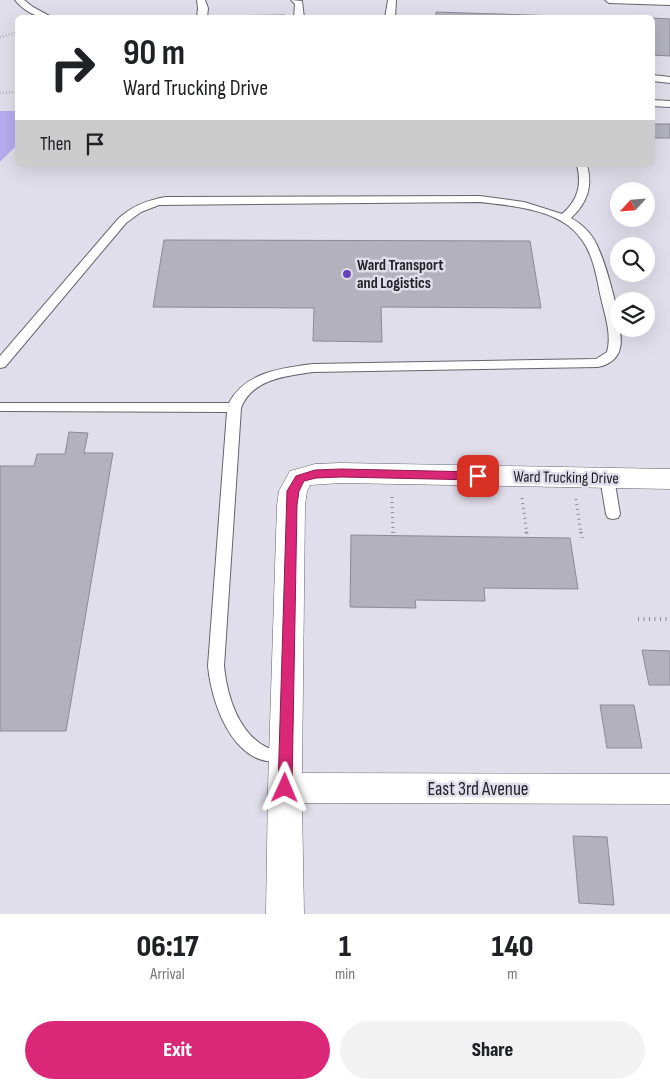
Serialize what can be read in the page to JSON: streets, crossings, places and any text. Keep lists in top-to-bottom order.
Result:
{
  "streets": {
    "street": ["Ward Trucking Drive", "East 3rd Avenue"]
  },
  "crossings": [
    ["Ward Trucking Drive", "East 3rd Avenue"]
  ],
  "places": ["Ward Transport and Logistics"],
  "north": "bottom left",
  "page": {
    "turn": ["90 m", "Ward Trucking Drive"],
    "then": "Then",
    "eta": [
      "06:17",
      "Arrival",
      "1",
      "min",
      "140",
      "m"
    ],
    "buttons": ["Exit", "Share"]
  }
}
